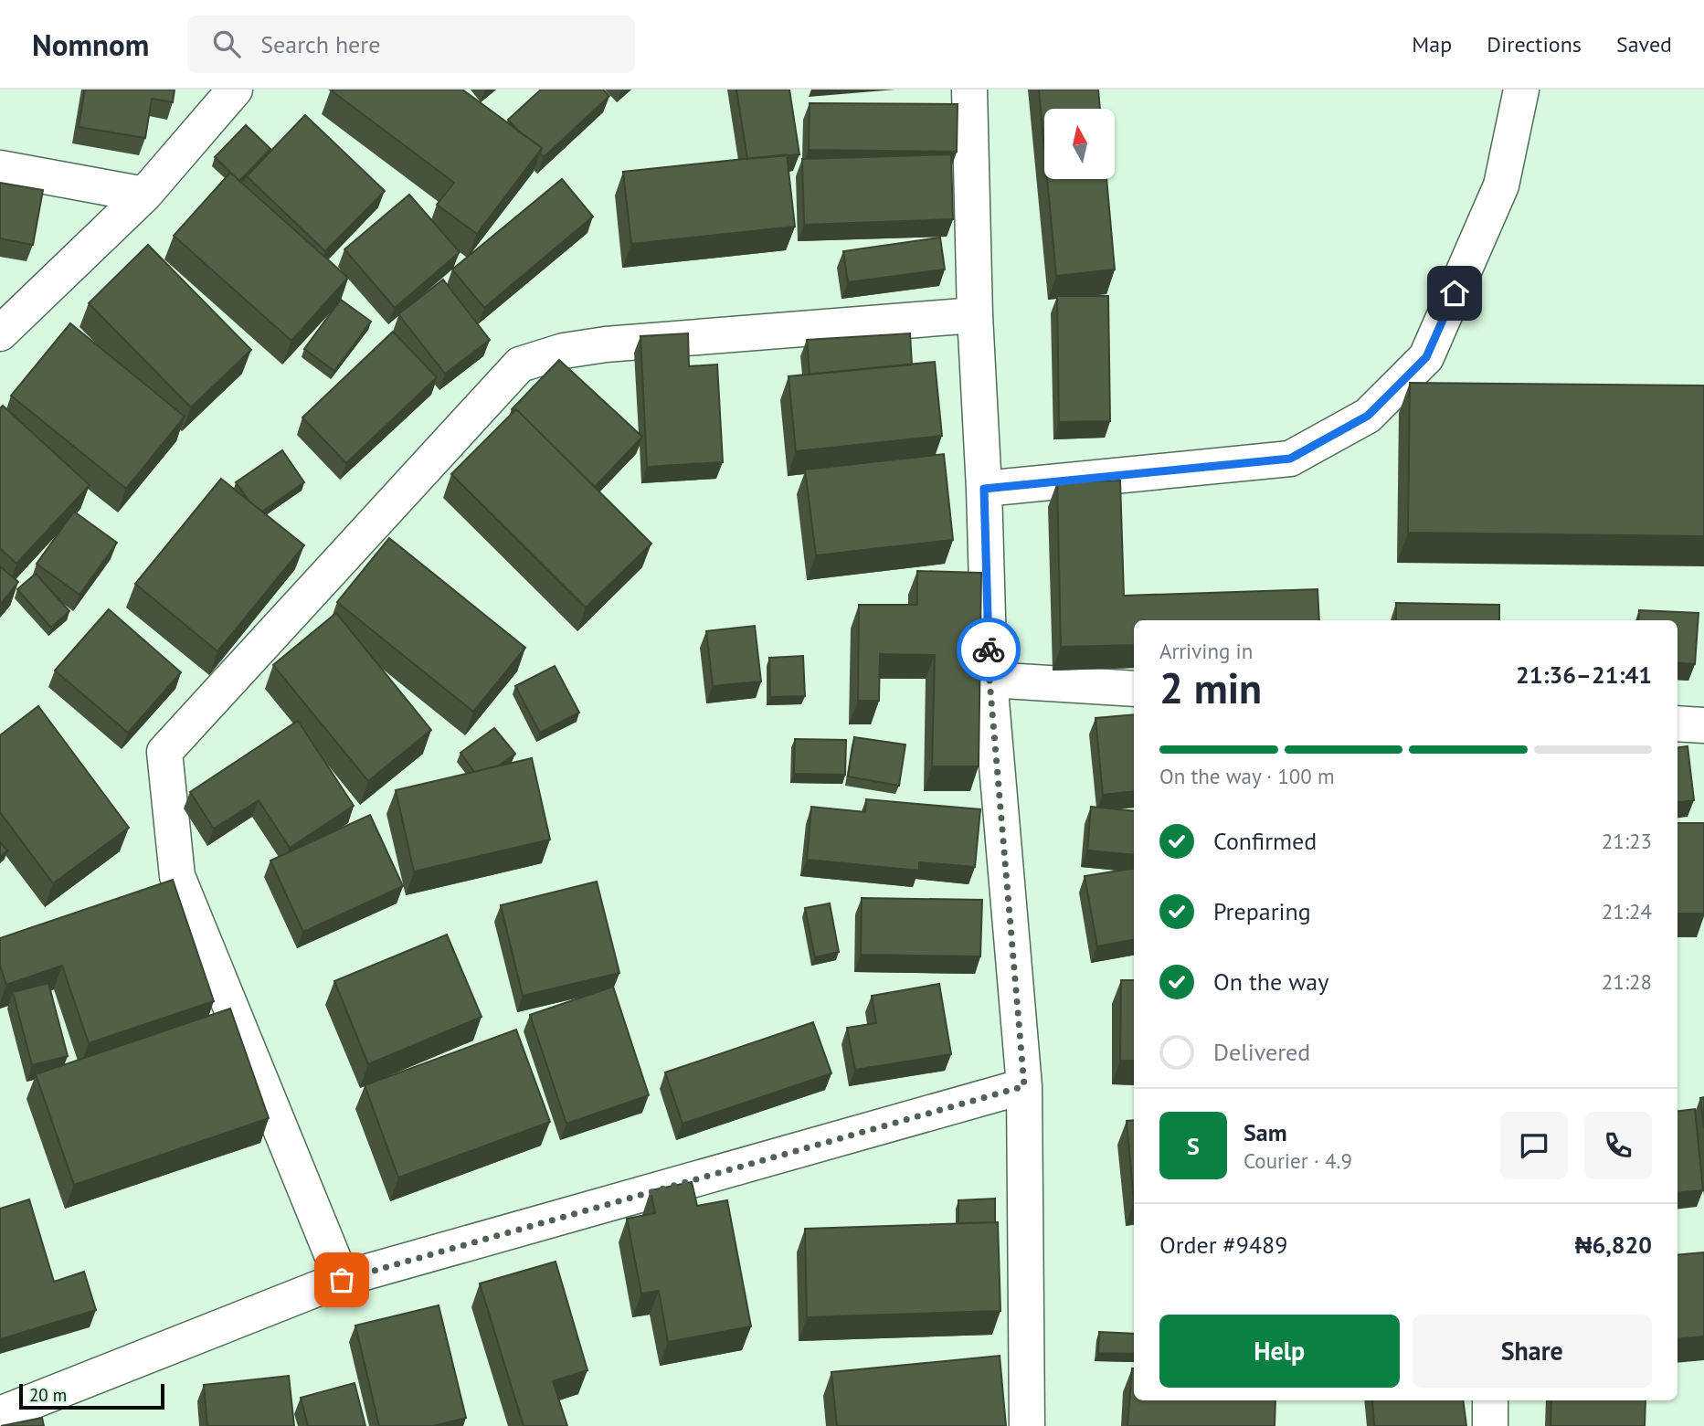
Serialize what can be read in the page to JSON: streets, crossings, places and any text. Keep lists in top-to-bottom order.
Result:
{
  "scale_bar": "20 m",
  "north": "top",
  "page": {
    "header": "Nomnom",
    "search": "Search here",
    "nav": ["Map", "Directions", "Saved"],
    "heading": ["2 min", "Arriving in", "21:36–21:41"],
    "panel": [
      "Sam",
      "Courier · 4.9",
      "Order #9489",
      "₦6,820"
    ],
    "bar": "On the way · 100 m",
    "list": [
      ["Confirmed", "21:23"],
      ["Preparing", "21:24"],
      ["On the way", "21:28"],
      "Delivered"
    ],
    "round": "S",
    "buttons": ["Help", "Share"],
    "scale": "20 m"
  }
}
